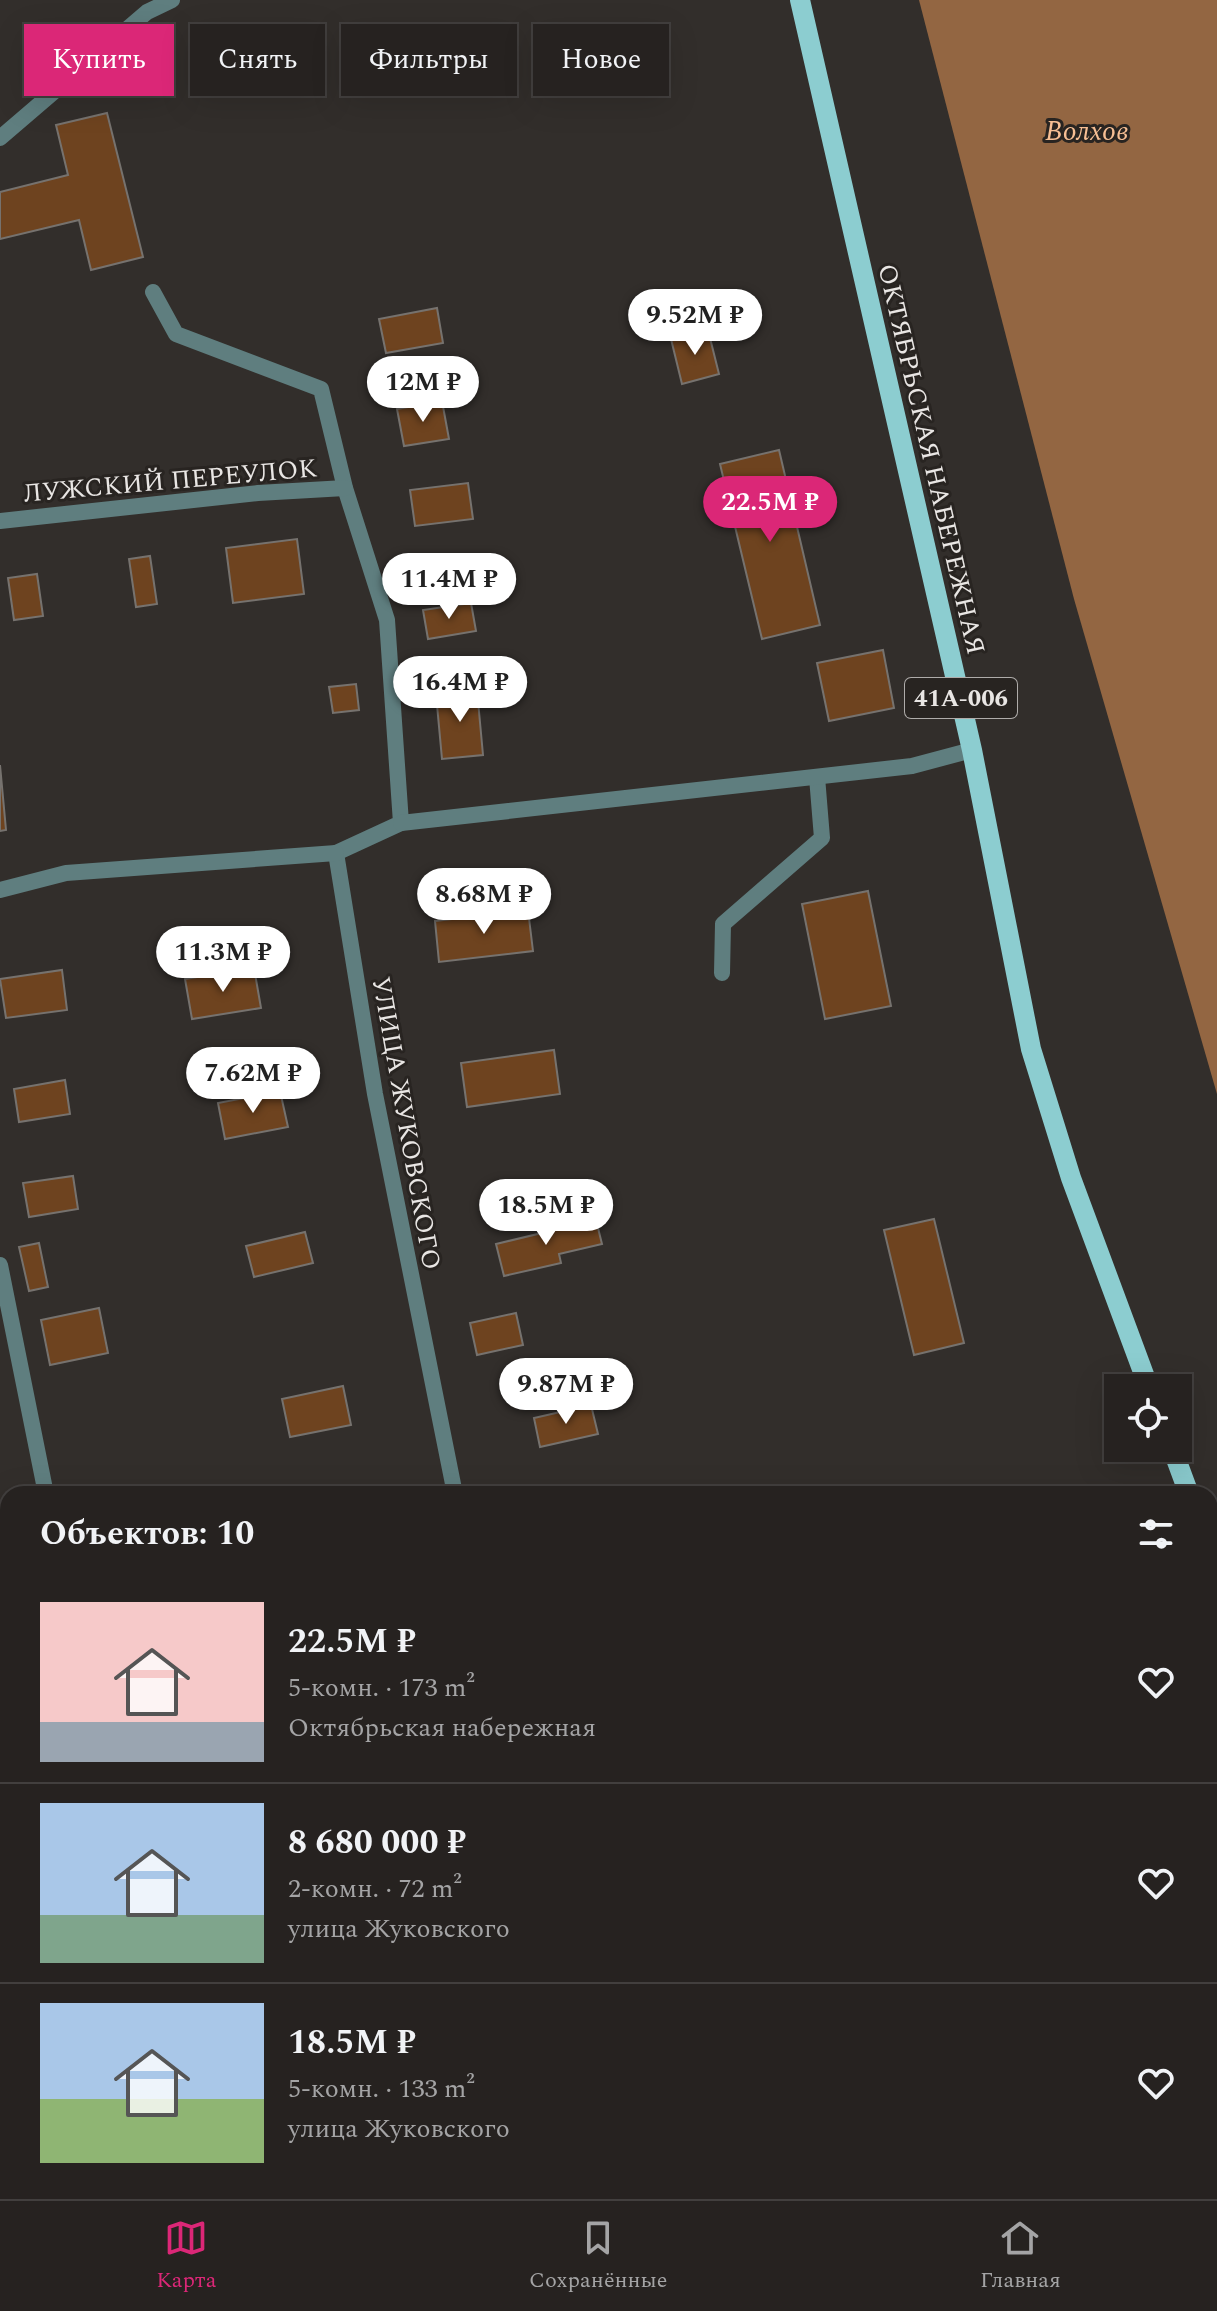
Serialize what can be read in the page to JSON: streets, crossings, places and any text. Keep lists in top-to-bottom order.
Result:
{
  "streets": {
    "main road": ["ОКТЯБРЬСКАЯ НАБЕРЕЖНАЯ", "41А-006"],
    "street": ["ЛУЖСКИЙ ПЕРЕУЛОК", "УЛИЦА ЖУКОВСКОГО"]
  },
  "water": ["Волхов"],
  "page": {
    "chip": [
      "Купить",
      "Снять",
      "Фильтры",
      "Новое"
    ],
    "price": [
      "9.52M ₽",
      "12M ₽",
      "22.5M ₽",
      "11.4M ₽",
      "16.4M ₽",
      "8.68M ₽",
      "11.3M ₽",
      "7.62M ₽",
      "18.5M ₽",
      "9.87M ₽"
    ],
    "heading": "Объектов: 10",
    "list": [
      {
        "name": "22.5M ₽",
        "note": "5-комн. · 173 m² · Октябрьская набережная"
      },
      {
        "name": "8 680 000 ₽",
        "note": "2-комн. · 72 m² · улица Жуковского"
      },
      {
        "name": "18.5M ₽",
        "note": "5-комн. · 133 m² · улица Жуковского"
      }
    ],
    "tabs": ["Карта", "Сохранённые", "Главная"]
  }
}
